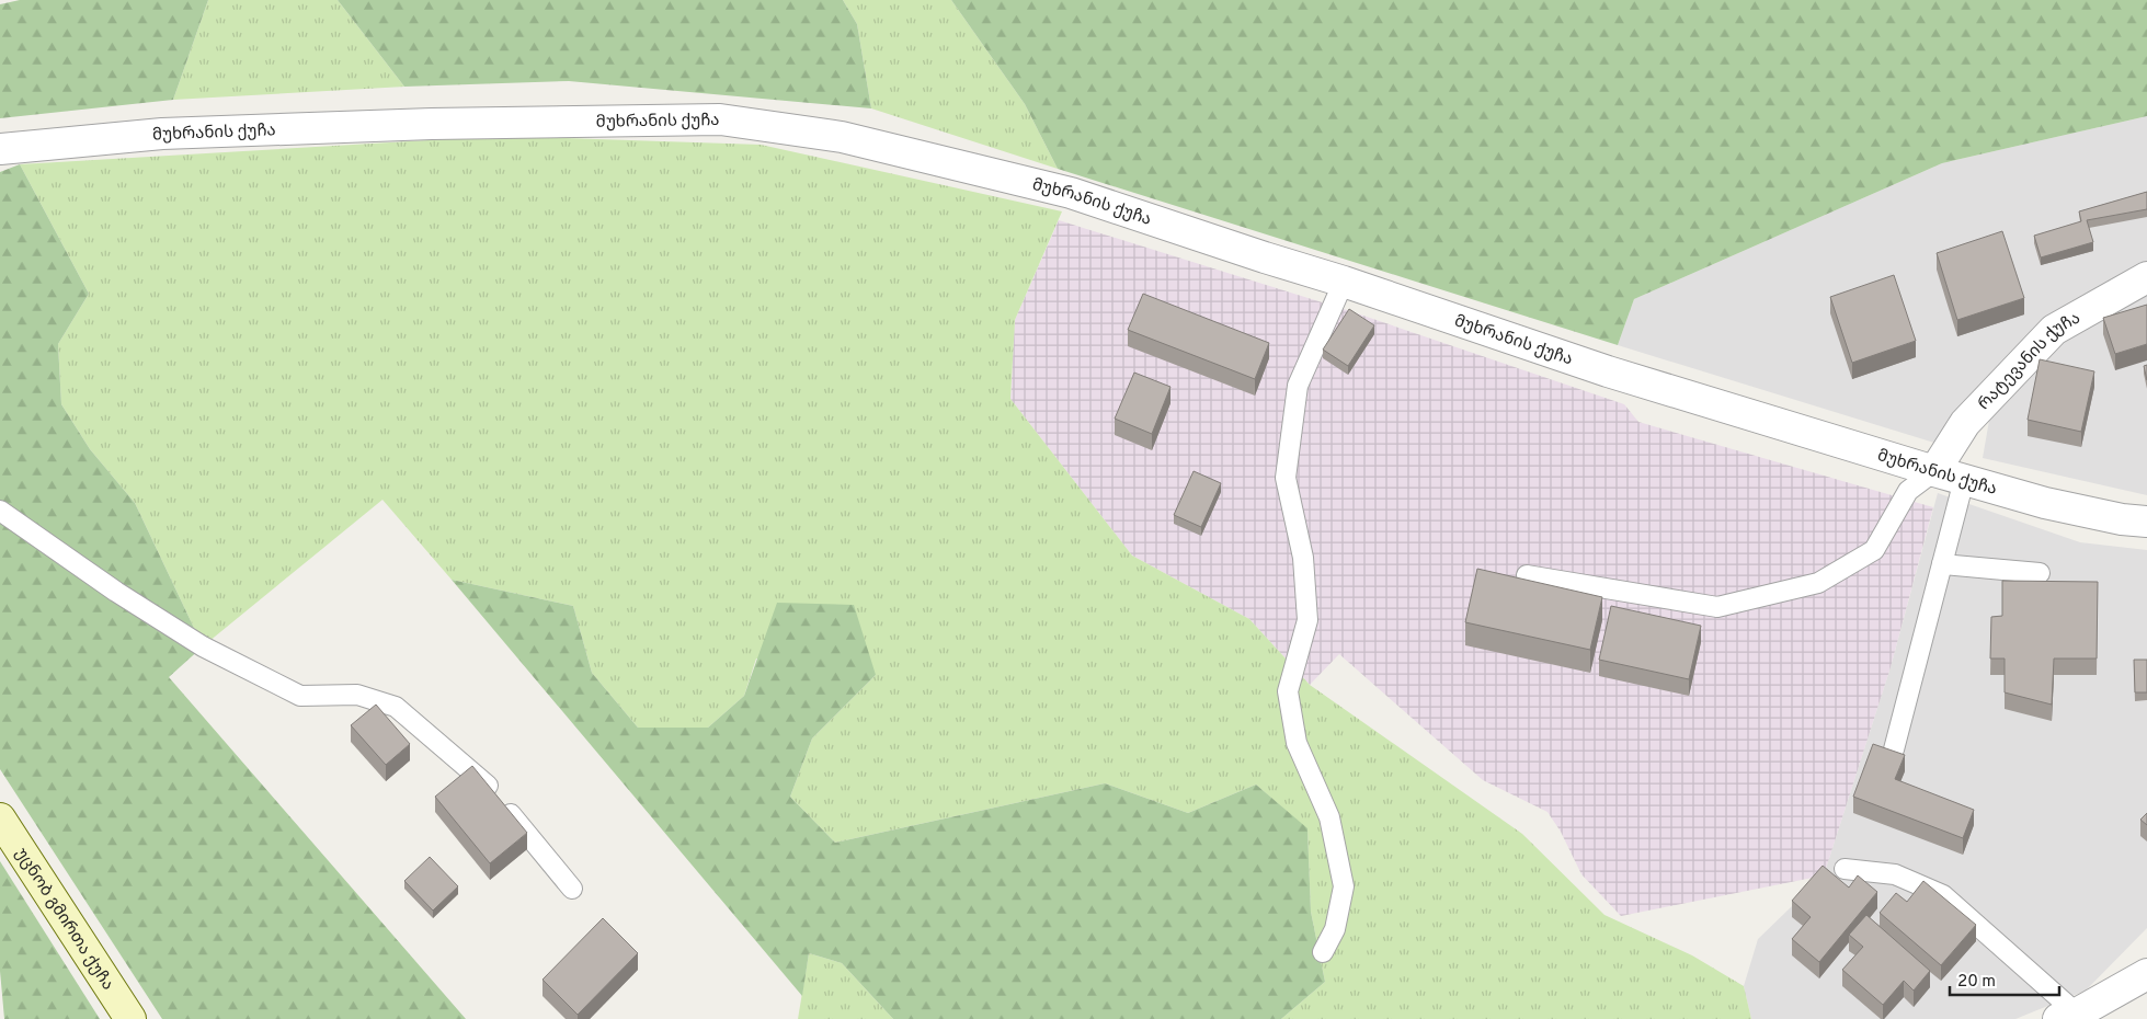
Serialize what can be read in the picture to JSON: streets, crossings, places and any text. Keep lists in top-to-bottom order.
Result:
{
  "streets": {
    "main road": ["უცნობ გმირთა ქუჩა"],
    "street": ["მუხრანის ქუჩა", "რატევანის ქუჩა"]
  },
  "crossings": [
    ["მუხრანის ქუჩა", "რატევანის ქუჩა"]
  ],
  "scale_bar": "20 m"
}
